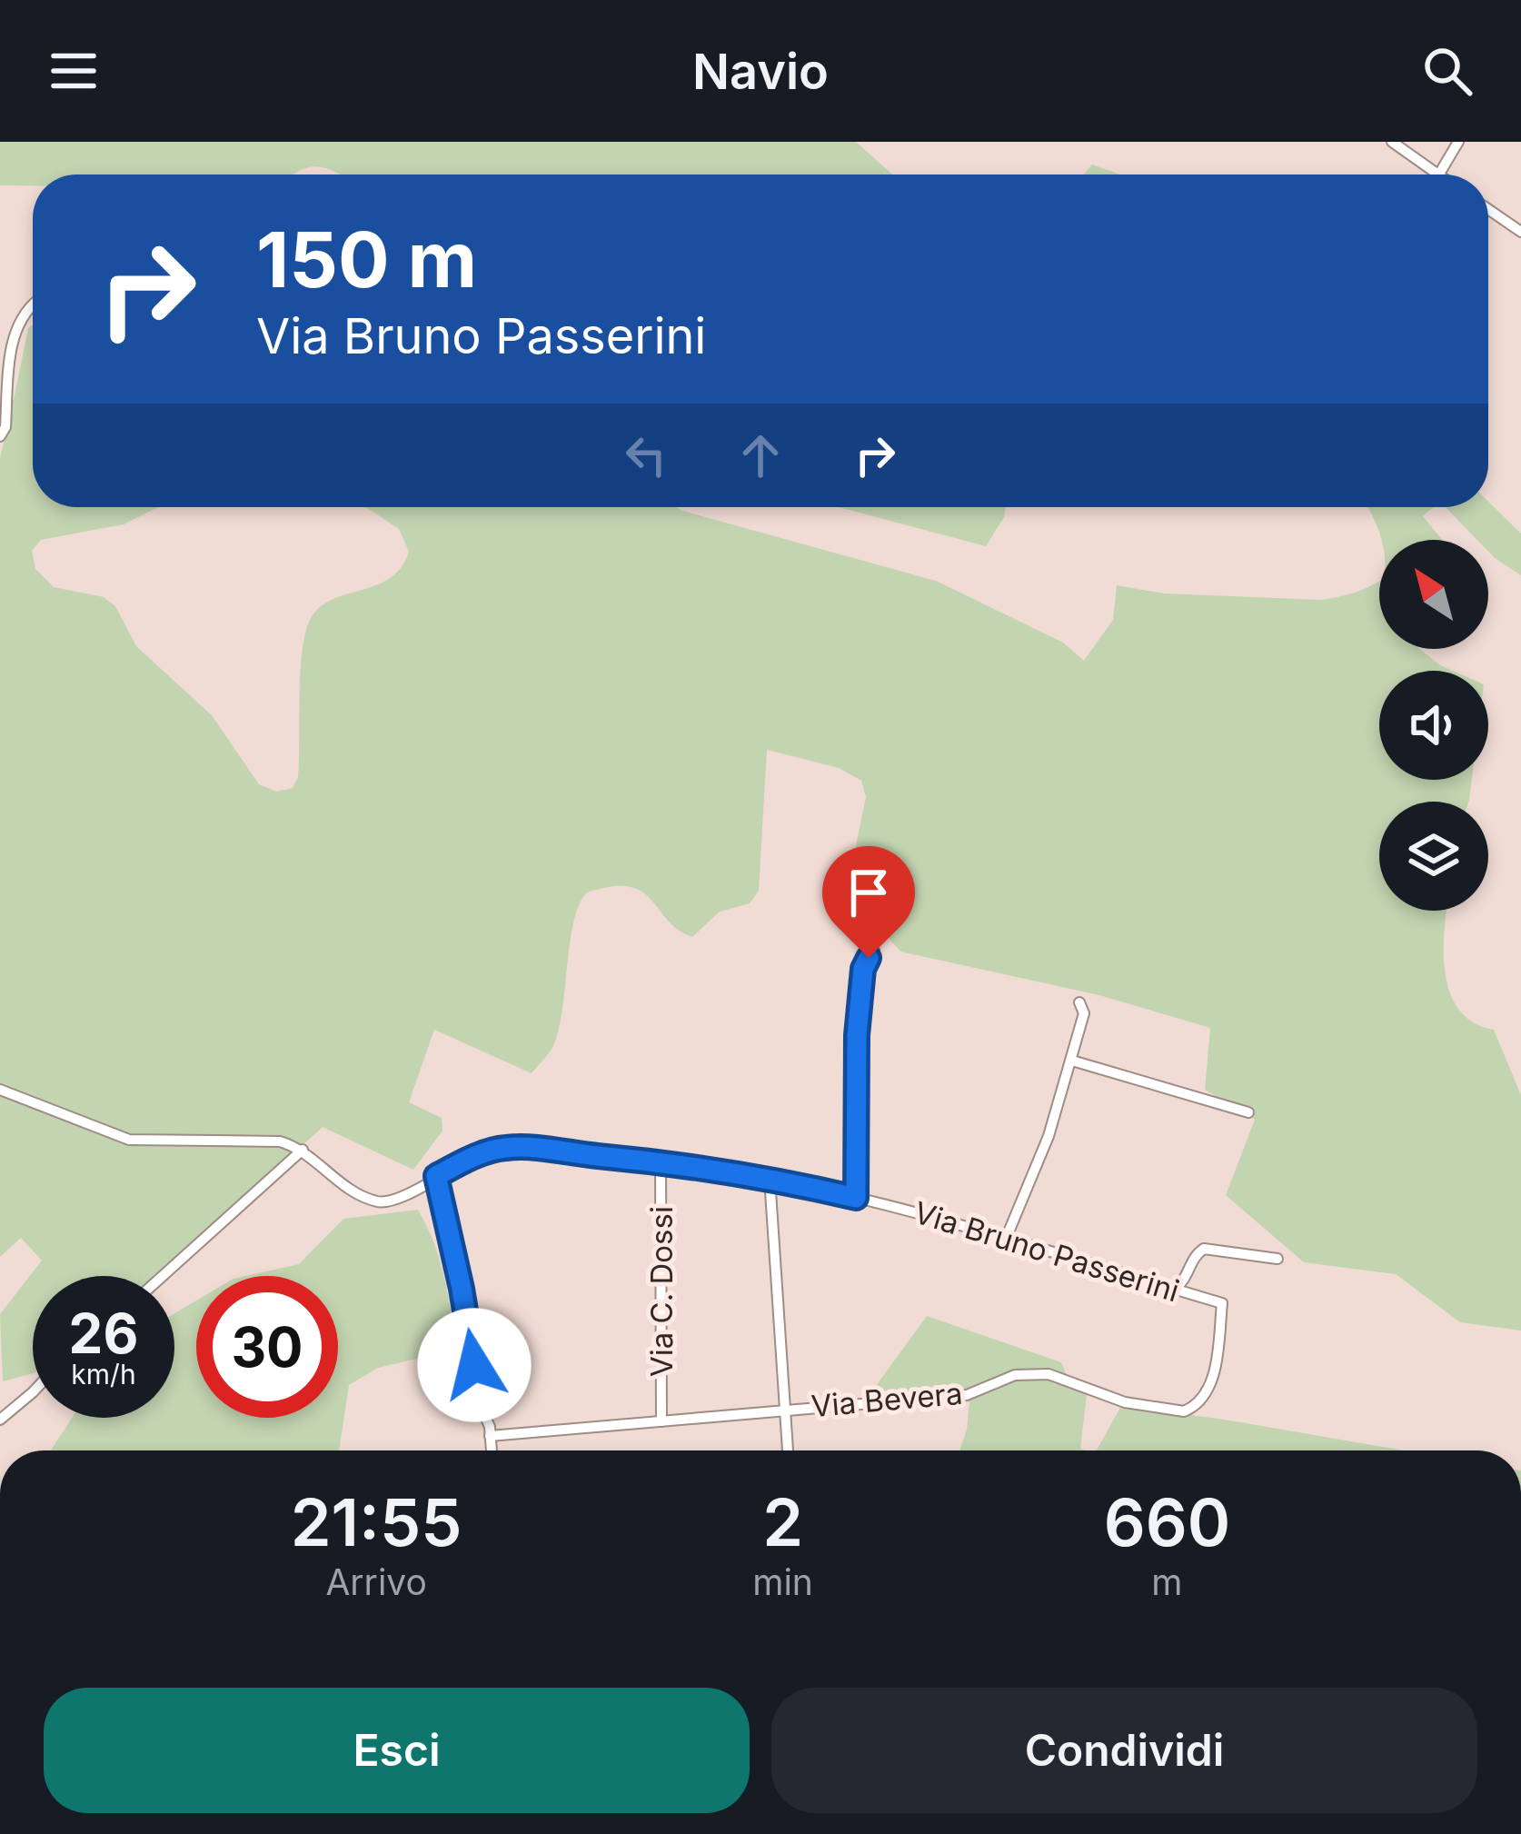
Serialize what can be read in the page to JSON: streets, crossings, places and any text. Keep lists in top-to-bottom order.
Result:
{
  "streets": {
    "street": ["Via Bruno Passerini", "Via C. Dossi", "Via Bevera"]
  },
  "crossings": [
    ["Via Bruno Passerini", "Via C. Dossi"],
    ["Via Bruno Passerini", "Via Bevera"]
  ],
  "north": "top left",
  "page": {
    "header": "Navio",
    "turn": ["150 m", "Via Bruno Passerini"],
    "speed": "26 km/h",
    "limit": "30",
    "eta": [
      "21:55",
      "Arrivo",
      "2",
      "min",
      "660",
      "m"
    ],
    "buttons": ["Esci", "Condividi"]
  }
}
